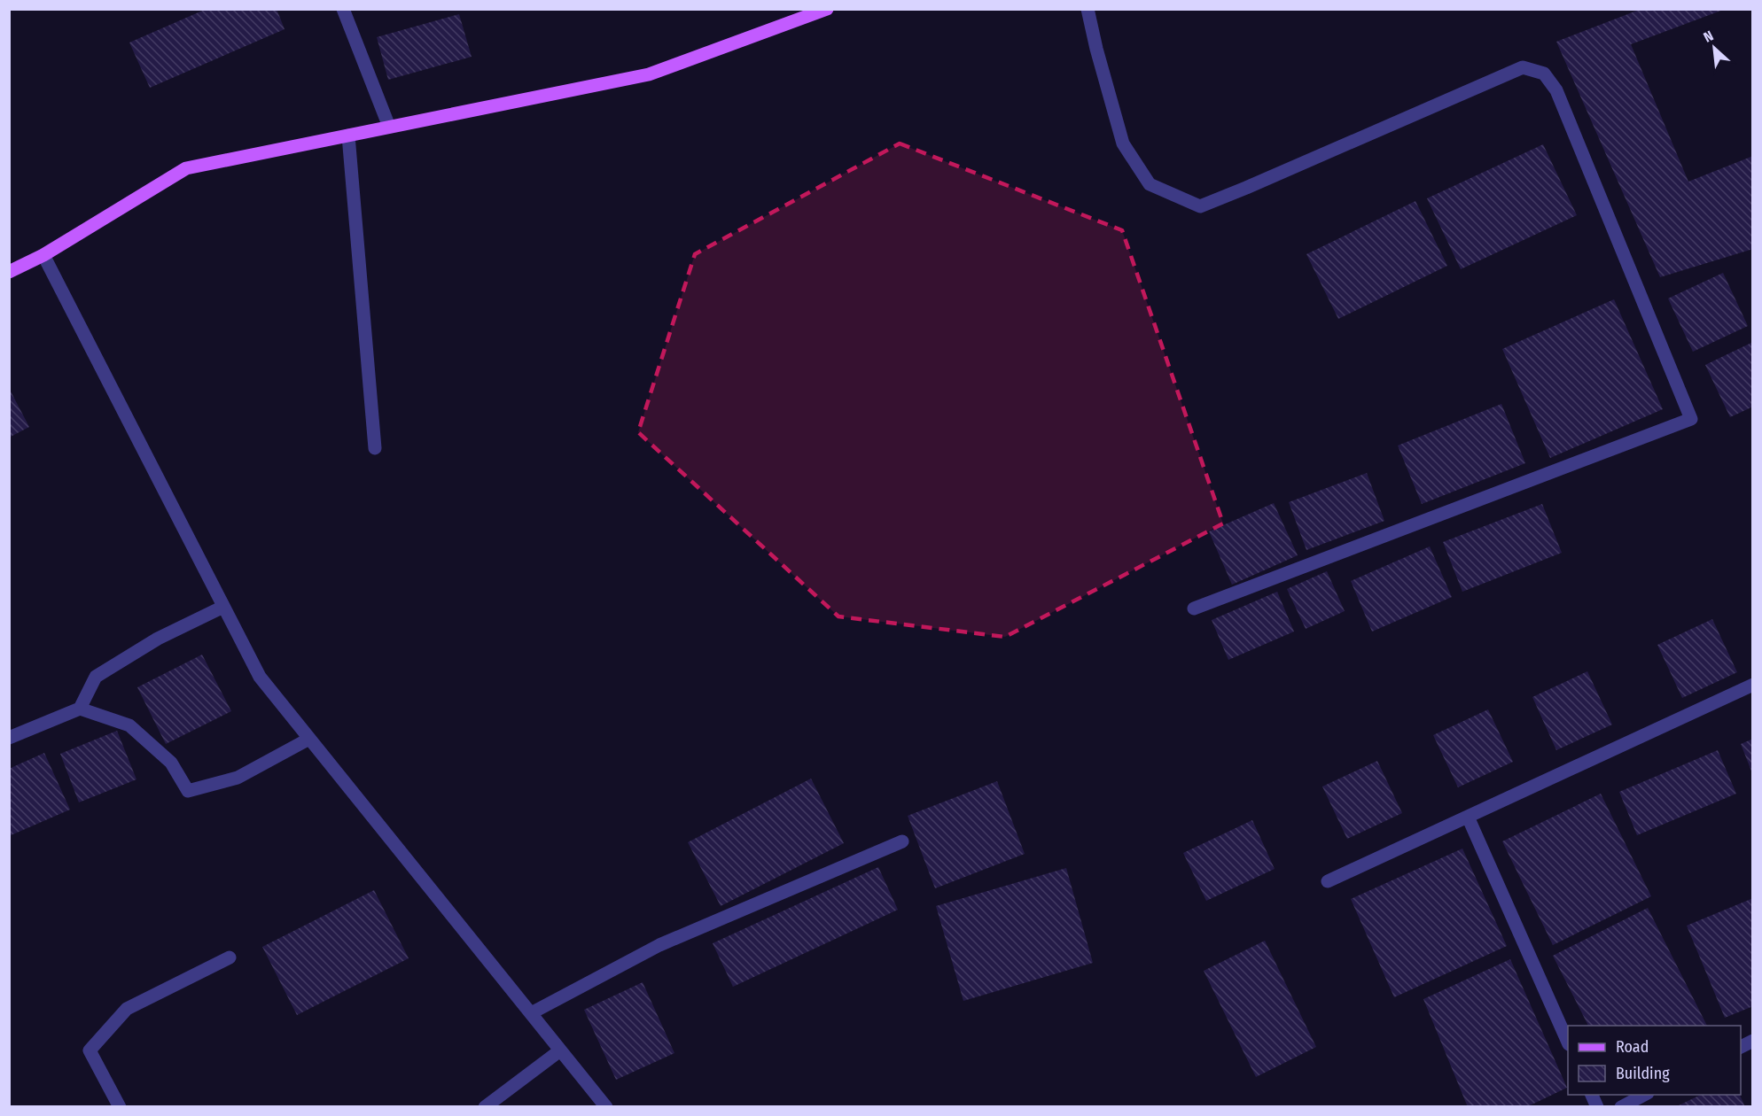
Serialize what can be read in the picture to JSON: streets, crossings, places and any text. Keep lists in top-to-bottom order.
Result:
{
  "legend": ["Road", "Building"],
  "north": "top left"
}
